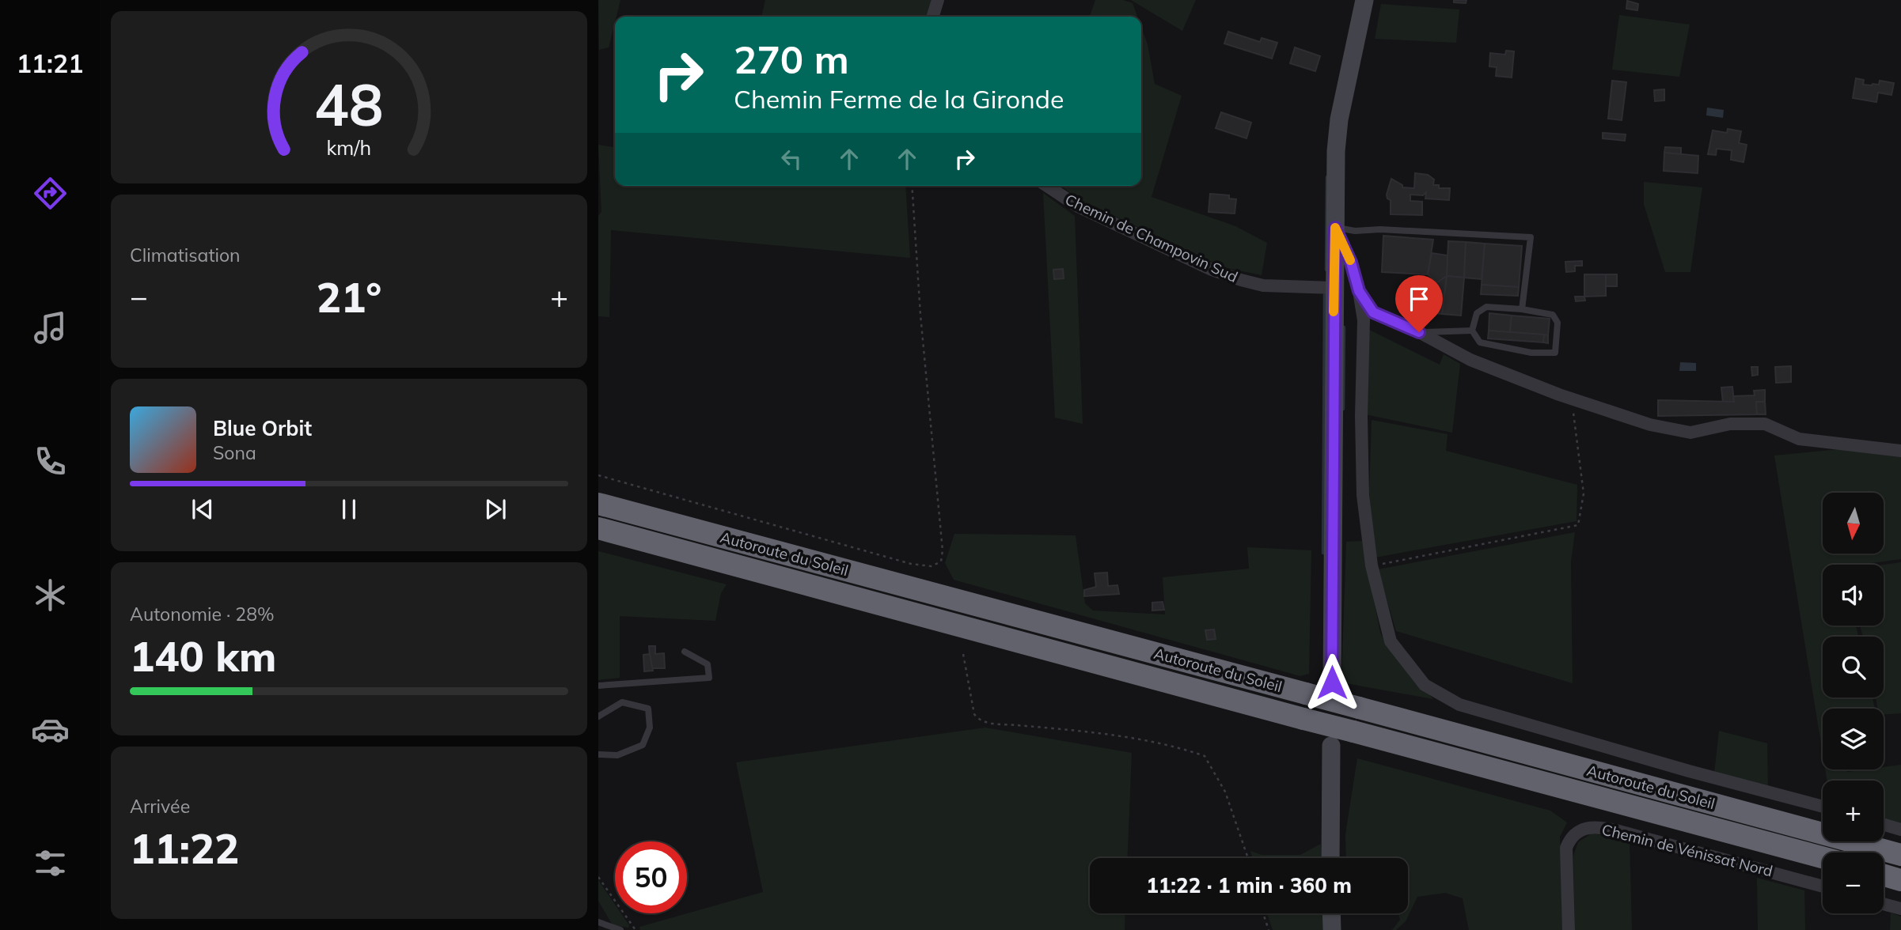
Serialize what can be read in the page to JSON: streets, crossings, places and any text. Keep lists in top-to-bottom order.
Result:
{
  "streets": {
    "highway": ["Autoroute du Soleil"],
    "street": ["Chemin de Champovin Sud", "Chemin de Vénissat Nord"]
  },
  "north": "bottom",
  "page": {
    "tabs": "11:21",
    "turn": ["270 m", "Chemin Ferme de la Gironde"],
    "tile": [
      "Climatisation",
      ["Autonomie · 28%", "140 km"],
      ["Arrivée", "11:22"]
    ],
    "heat": ["−", "21°", "+"],
    "song": ["Blue Orbit", "Sona"],
    "map_buttons": ["+", "−"],
    "limit": "50",
    "trip": "11:22 · 1 min · 360 m",
    "gauge": ["48", "km/h"]
  }
}
